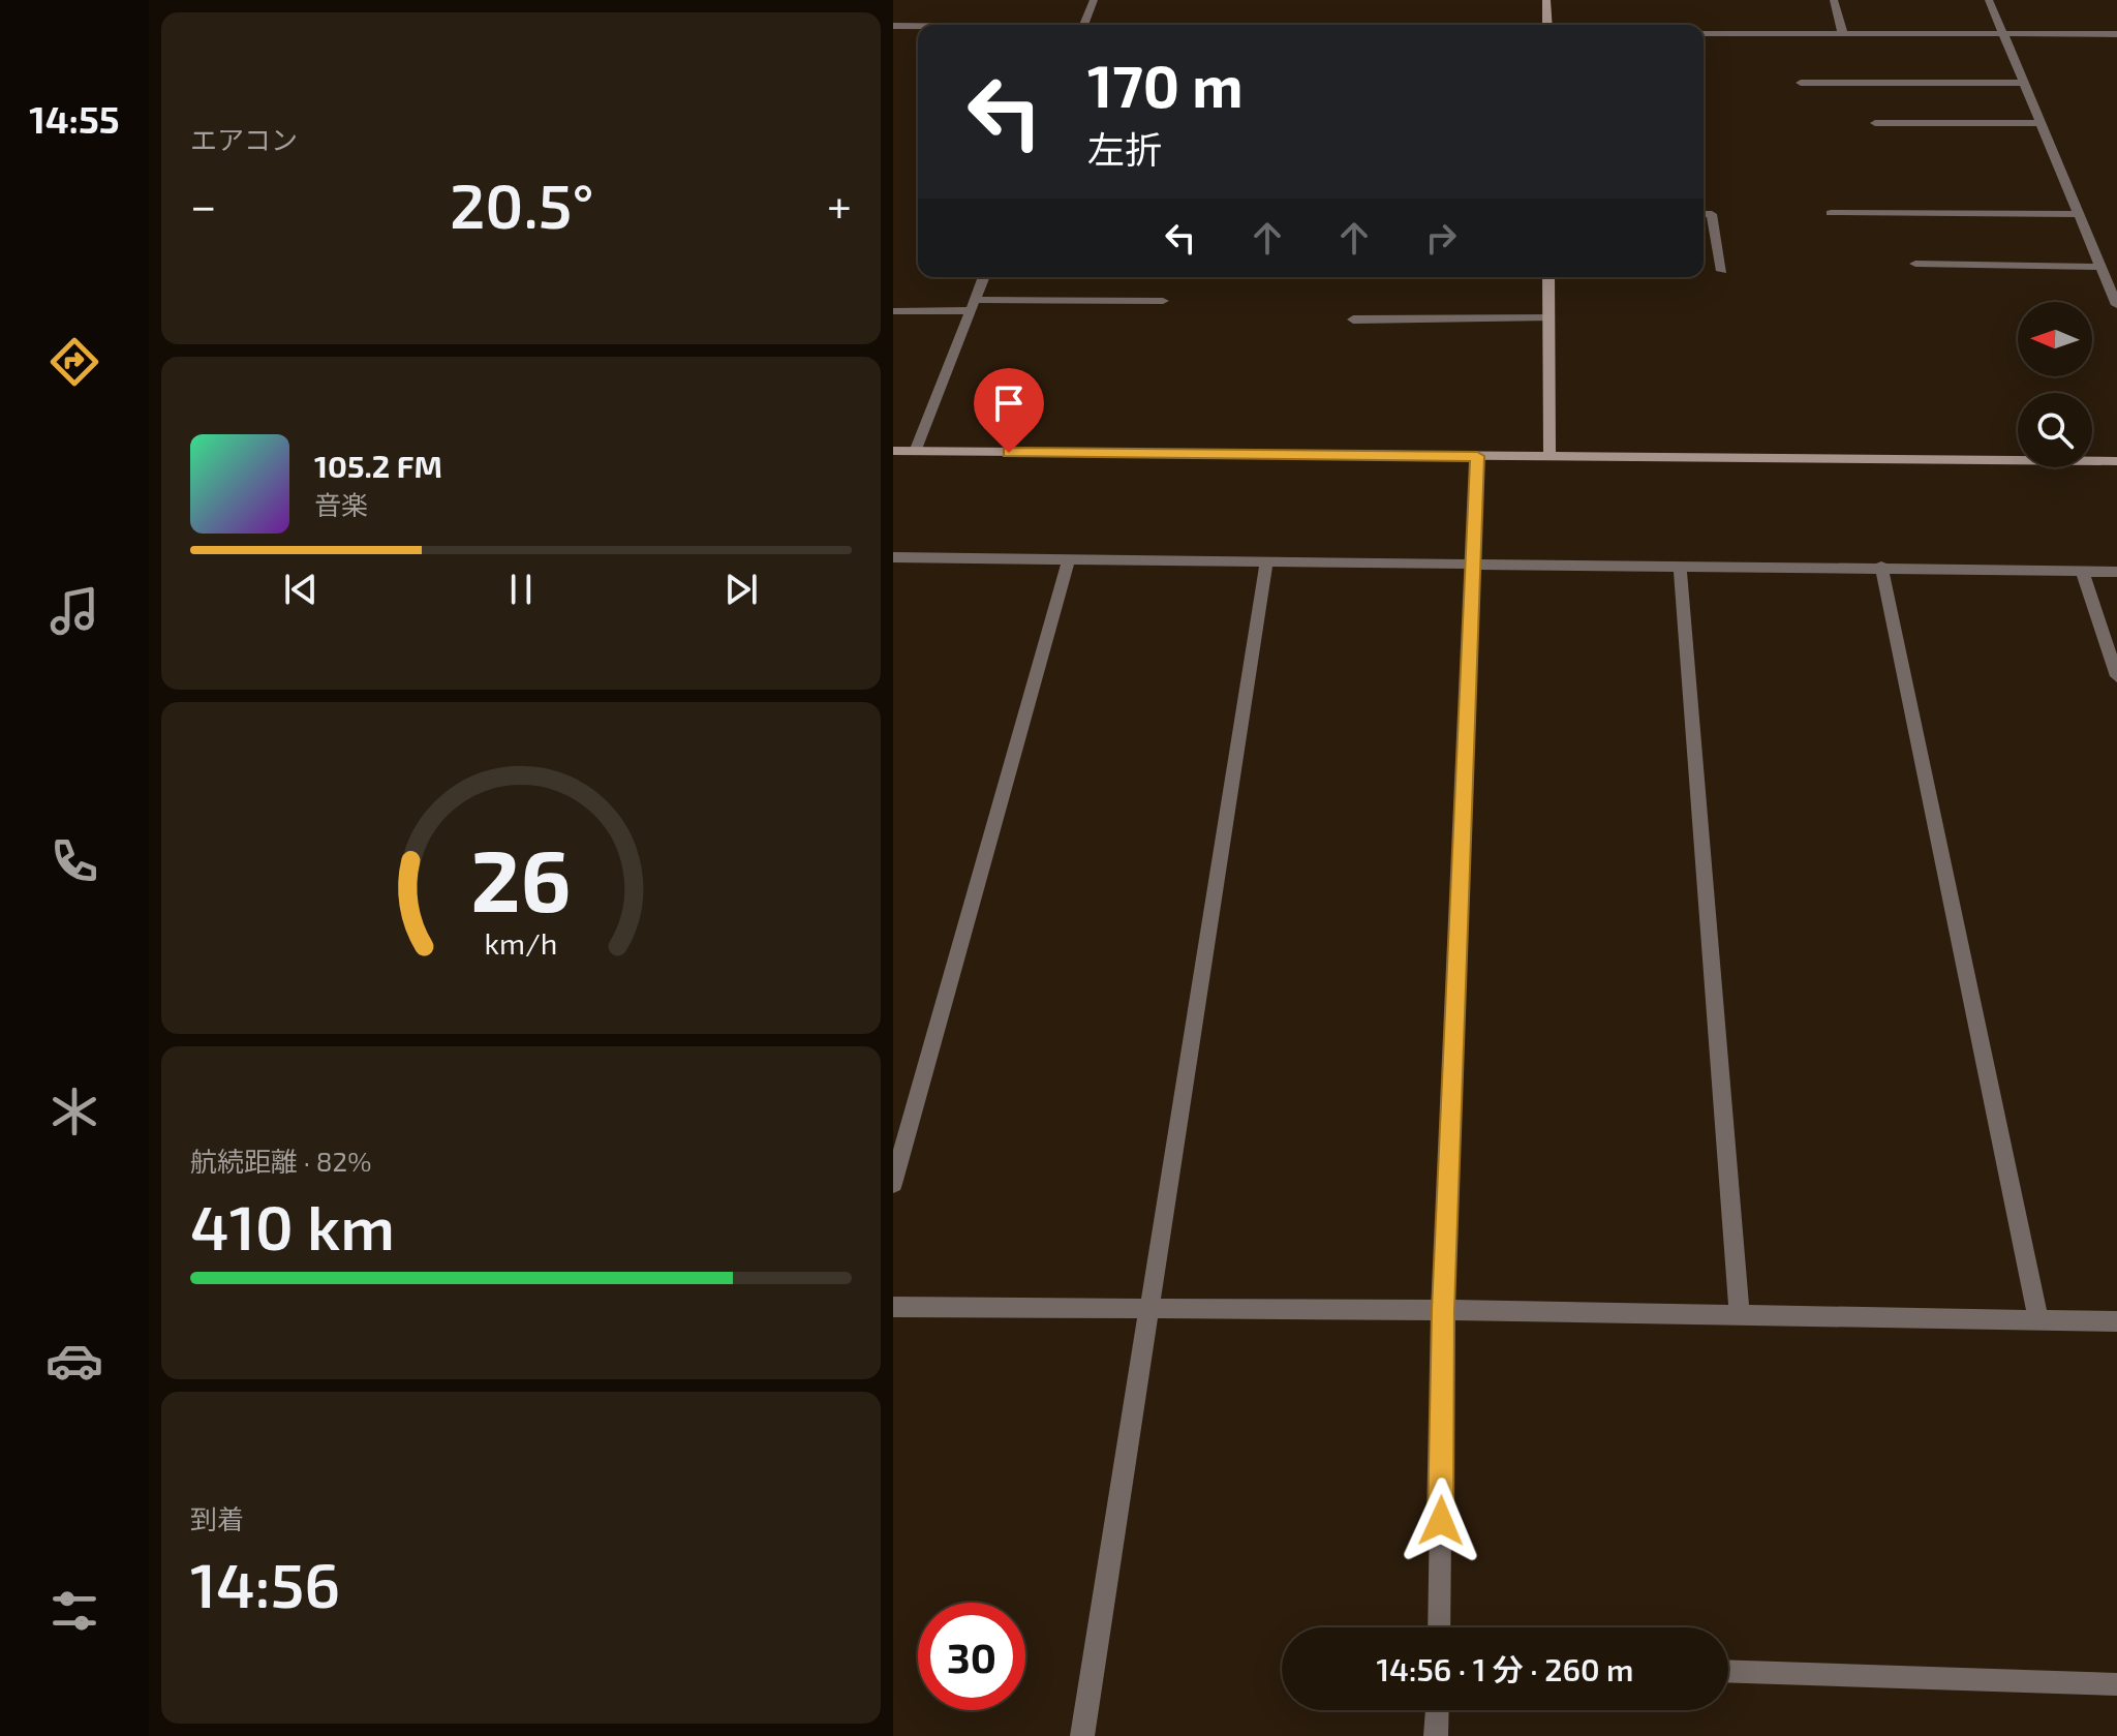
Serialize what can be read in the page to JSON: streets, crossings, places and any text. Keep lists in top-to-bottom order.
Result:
{
  "north": "left",
  "page": {
    "tabs": "14:55",
    "tile": [
      "エアコン",
      ["航続距離 · 82%", "410 km"],
      ["到着", "14:56"]
    ],
    "turn": ["170 m", "左折"],
    "heat": ["−", "20.5°", "+"],
    "song": ["105.2 FM", "音楽"],
    "limit": "30",
    "trip": "14:56 · 1 分 · 260 m",
    "gauge": ["26", "km/h"]
  }
}
